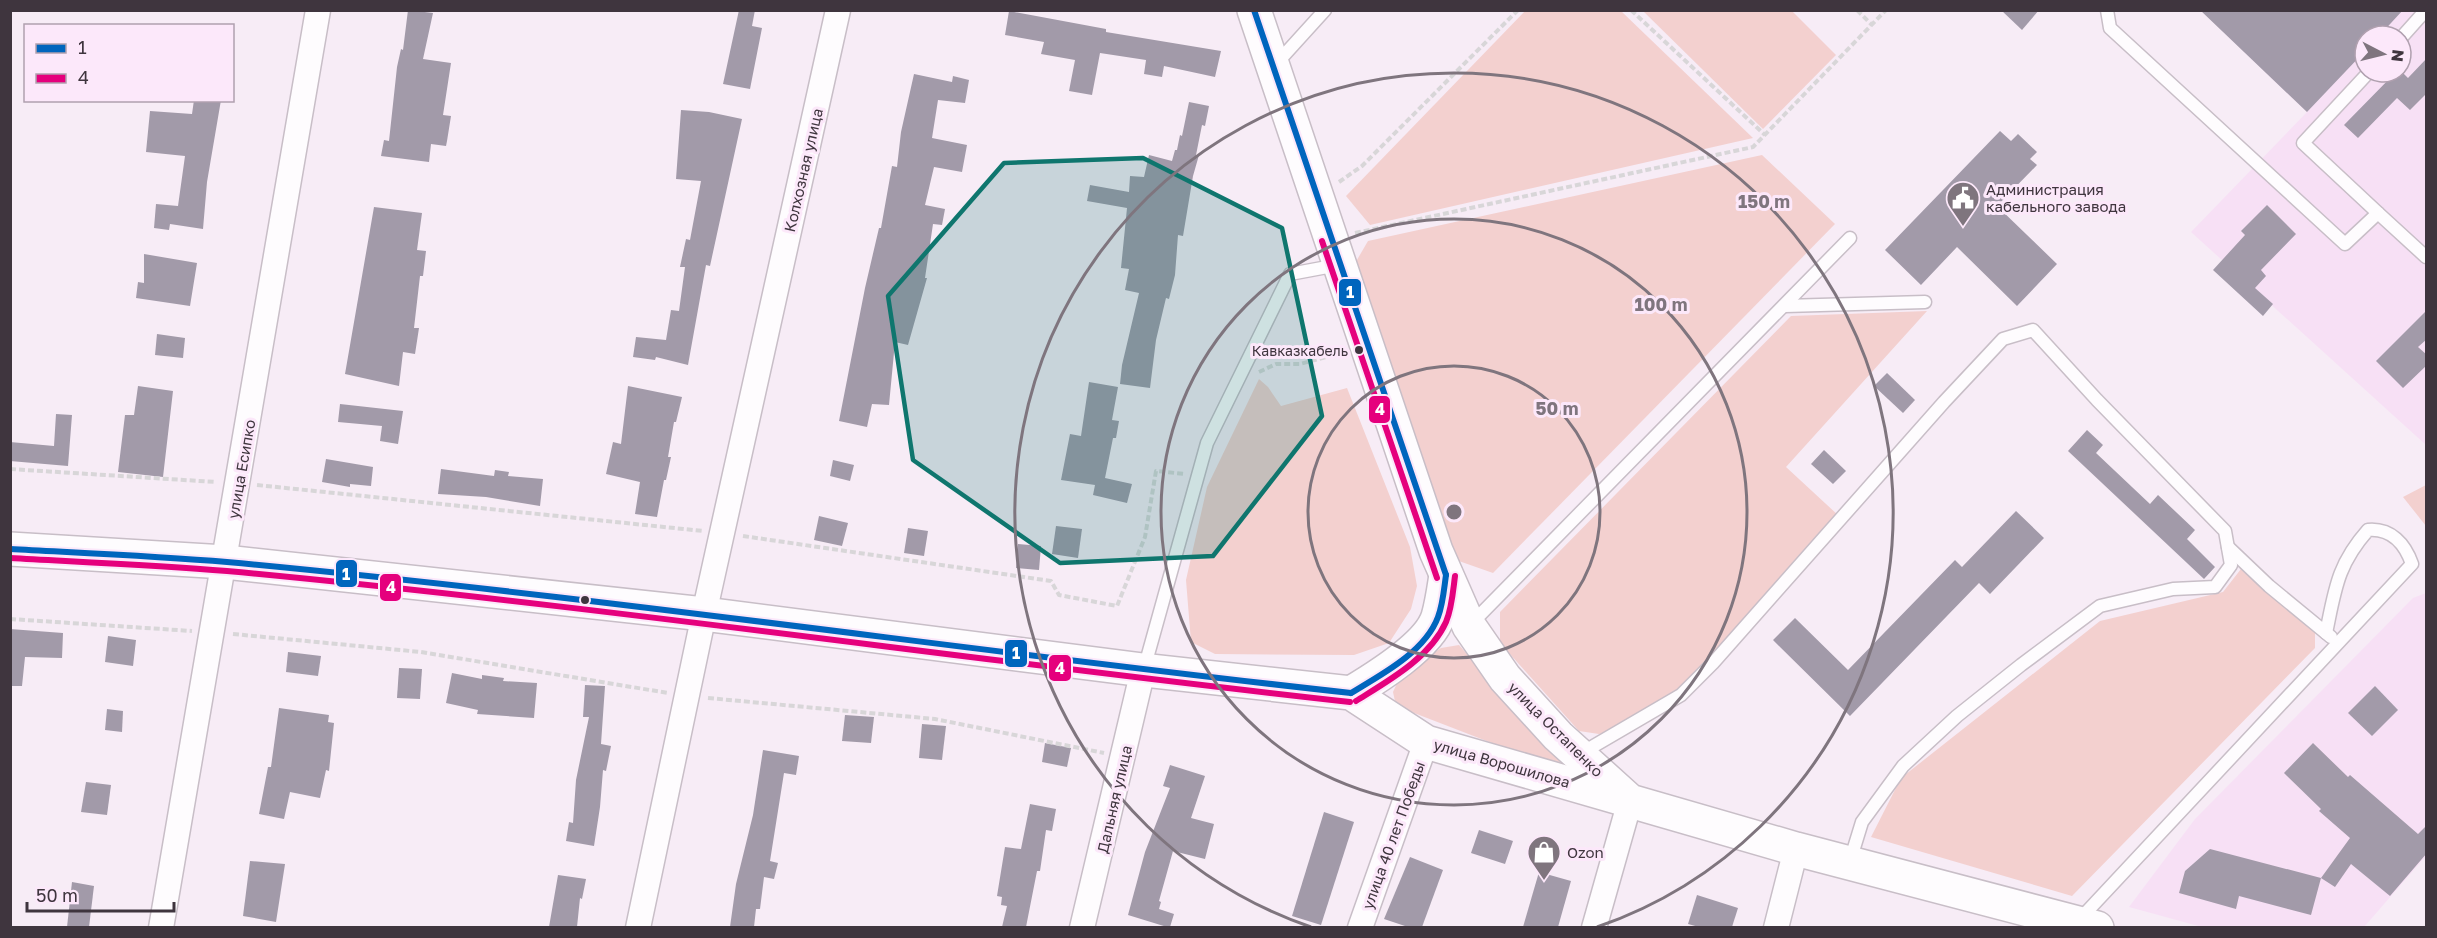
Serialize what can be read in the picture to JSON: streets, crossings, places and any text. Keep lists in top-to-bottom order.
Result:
{
  "streets": {
    "main road": ["улица Остапенко", "улица Ворошилова"],
    "street": [
      "Колхозная улица",
      "улица Есипко",
      "Дальняя улица",
      "улица 40 лет Победы"
    ]
  },
  "crossings": [
    ["Колхозная улица", "улица Ворошилова"],
    ["улица Есипко", "улица Ворошилова"],
    ["улица Остапенко", "улица Ворошилова"],
    ["улица Ворошилова", "Дальняя улица"],
    ["улица Ворошилова", "улица 40 лет Победы"]
  ],
  "places": {
    "public building": ["Администрация кабельного завода"],
    "other": ["Кавказкабель"],
    "shop": ["Ozon"]
  },
  "lines": ["transit line 1", "transit line 4"],
  "legend": ["1", "4"],
  "scale_bar": "50 m",
  "north": "right",
  "rings": ["150 m", "100 m", "50 m"]
}
